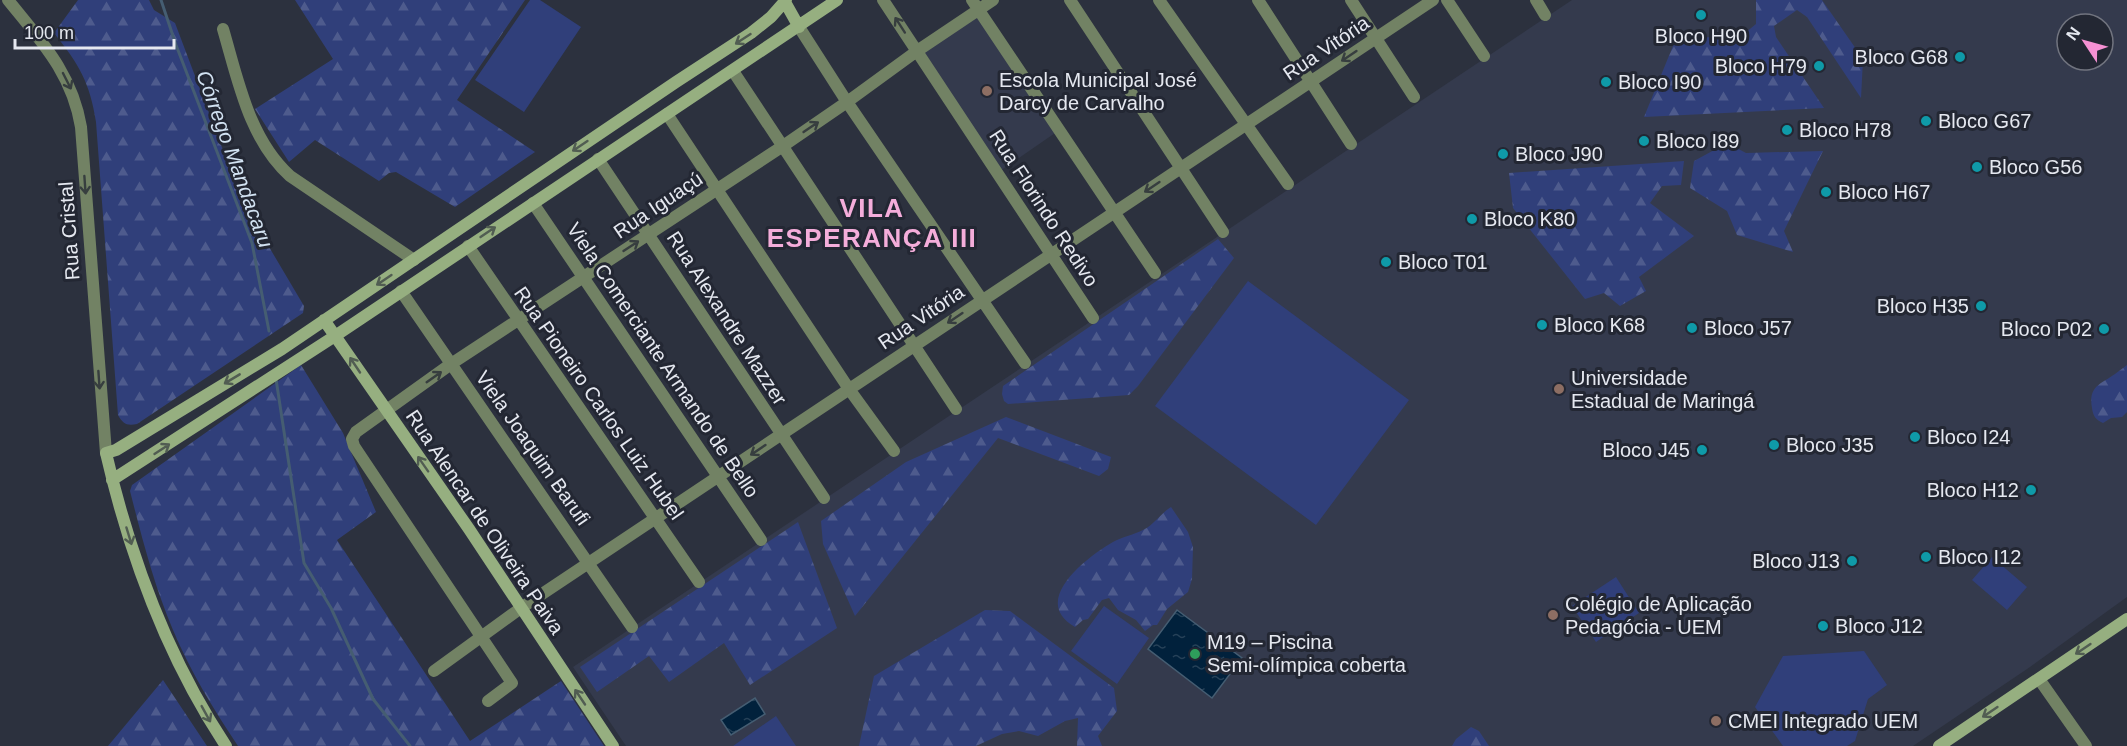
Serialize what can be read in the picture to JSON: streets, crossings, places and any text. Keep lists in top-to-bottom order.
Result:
{
  "streets": {
    "main road": ["Rua Cristal", "Rua Alencar de Oliveira Paiva"],
    "street": [
      "Rua Vitória",
      "Rua Iguaçú",
      "Rua Florindo Redivo",
      "Rua Alexandre Mazzer",
      "Viela Comerciante Armando de Bello",
      "Rua Pioneiro Carlos Luiz Hubel",
      "Viela Joaquim Barufi"
    ]
  },
  "crossings": [
    ["Rua Vitória", "Rua Iguaçú"],
    ["Rua Vitória", "Rua Florindo Redivo"],
    ["Rua Vitória", "Rua Alexandre Mazzer"],
    ["Rua Vitória", "Viela Comerciante Armando de Bello"],
    ["Rua Vitória", "Rua Pioneiro Carlos Luiz Hubel"],
    ["Rua Vitória", "Viela Joaquim Barufi"],
    ["Rua Vitória", "Rua Alencar de Oliveira Paiva"],
    ["Rua Iguaçú", "Rua Florindo Redivo"],
    ["Rua Iguaçú", "Rua Alexandre Mazzer"],
    ["Rua Iguaçú", "Viela Comerciante Armando de Bello"],
    ["Rua Iguaçú", "Rua Pioneiro Carlos Luiz Hubel"],
    ["Rua Iguaçú", "Viela Joaquim Barufi"],
    ["Rua Iguaçú", "Rua Alencar de Oliveira Paiva"]
  ],
  "one_way": ["Rua Cristal", "Rua Alencar de Oliveira Paiva"],
  "districts": ["VILA ESPERANÇA III"],
  "water": ["Córrego Mandacaru"],
  "places": [
    "Bloco H90",
    "Bloco G68",
    "Bloco H79",
    "Bloco I90",
    "Escola Municipal José Darcy de Carvalho",
    "Bloco G67",
    "Bloco H78",
    "Bloco I89",
    "Bloco J90",
    "Bloco G56",
    "Bloco H67",
    "Bloco K80",
    "Bloco T01",
    "Bloco H35",
    "Bloco K68",
    "Bloco J57",
    "Bloco P02",
    "Universidade Estadual de Maringá",
    "Bloco I24",
    "Bloco J35",
    "Bloco J45",
    "Bloco H12",
    "Bloco I12",
    "Bloco J13",
    "Colégio de Aplicação Pedagócia - UEM",
    "Bloco J12",
    "M19 – Piscina Semi-olímpica coberta",
    "CMEI Integrado UEM"
  ],
  "scale_bar": "100 m",
  "north": "top left"
}
